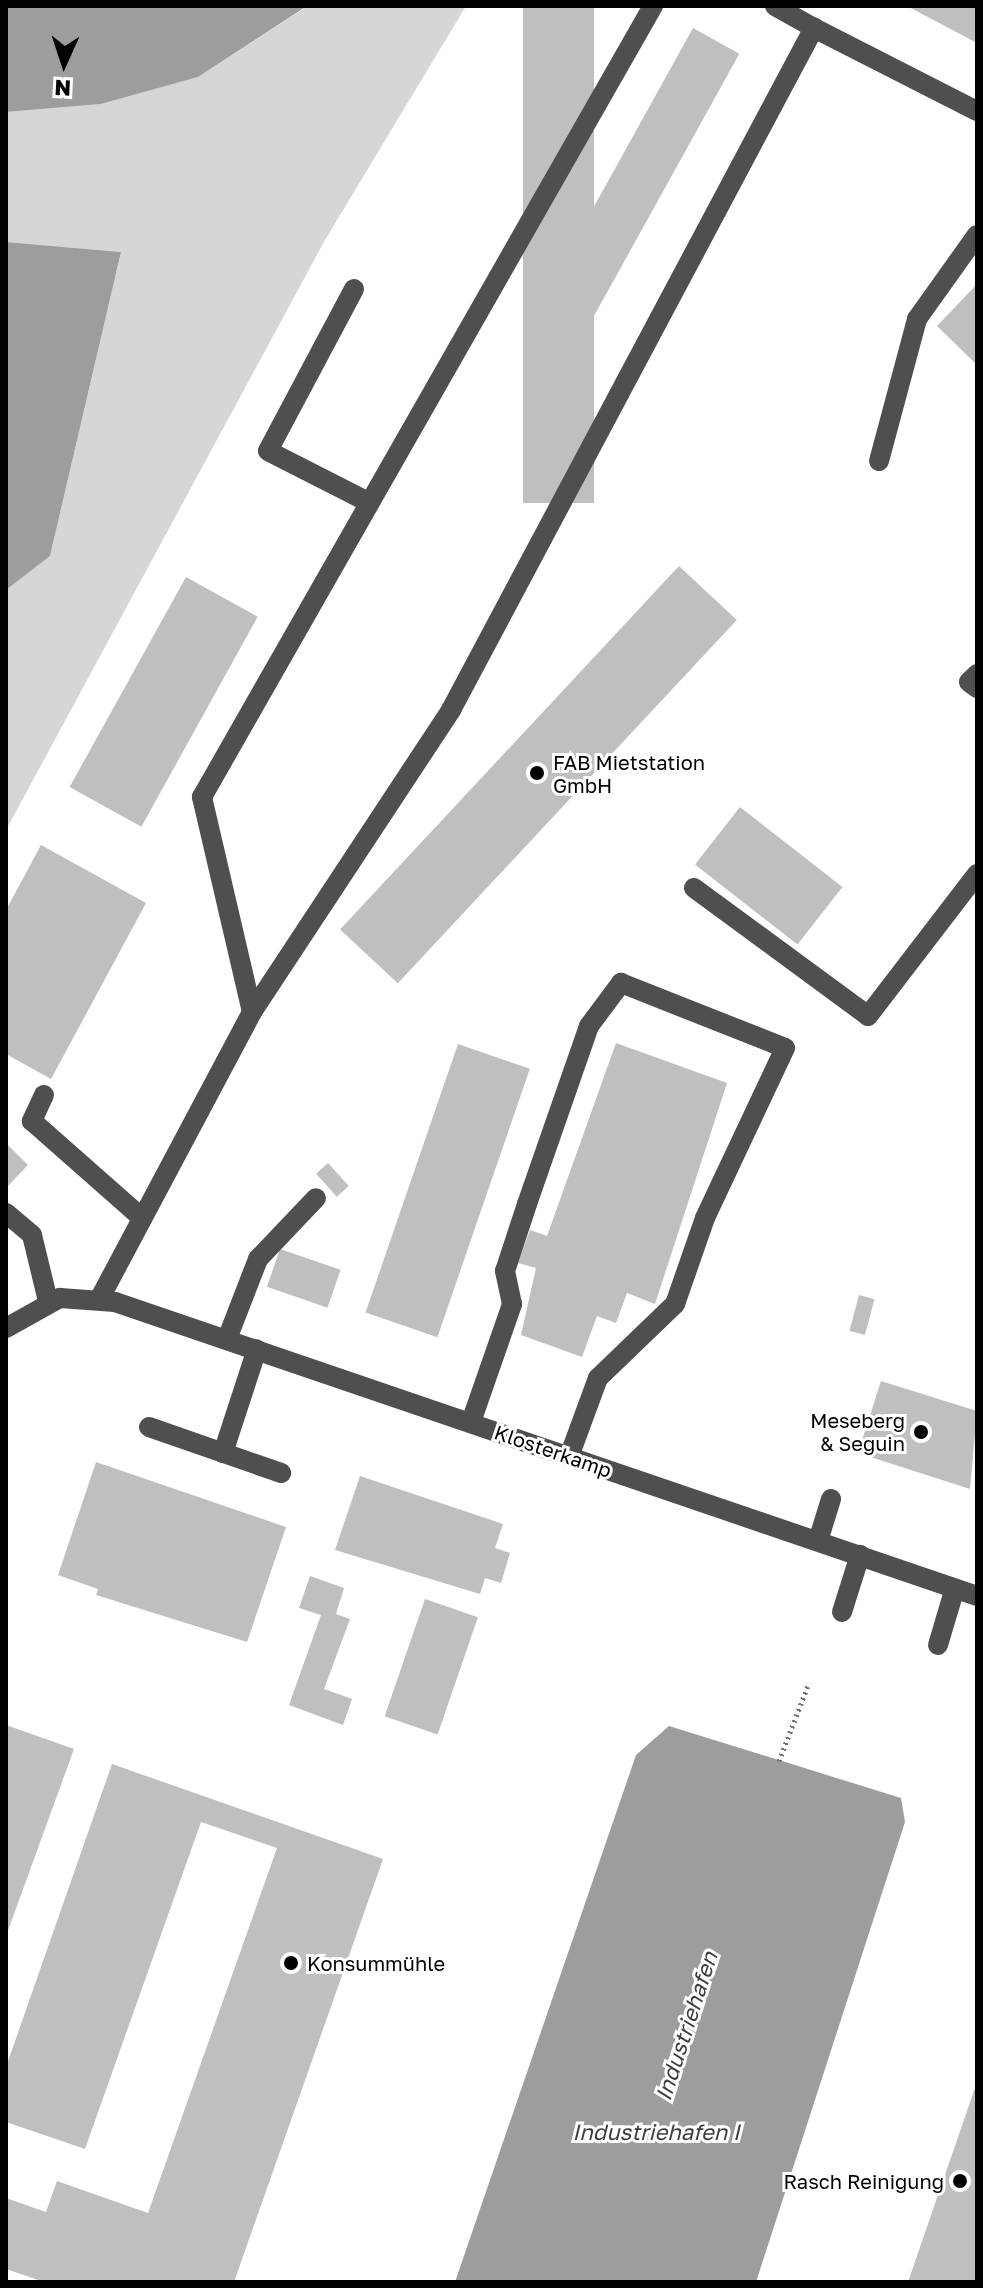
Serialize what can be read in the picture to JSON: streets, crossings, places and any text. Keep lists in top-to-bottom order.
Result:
{
  "streets": {
    "street": ["Klosterkamp"]
  },
  "water": ["Industriehafen", "Industriehafen I"],
  "places": [
    "FAB Mietstation GmbH",
    "Meseberg & Seguin",
    "Konsummühle",
    "Rasch Reinigung"
  ],
  "north": "bottom"
}
